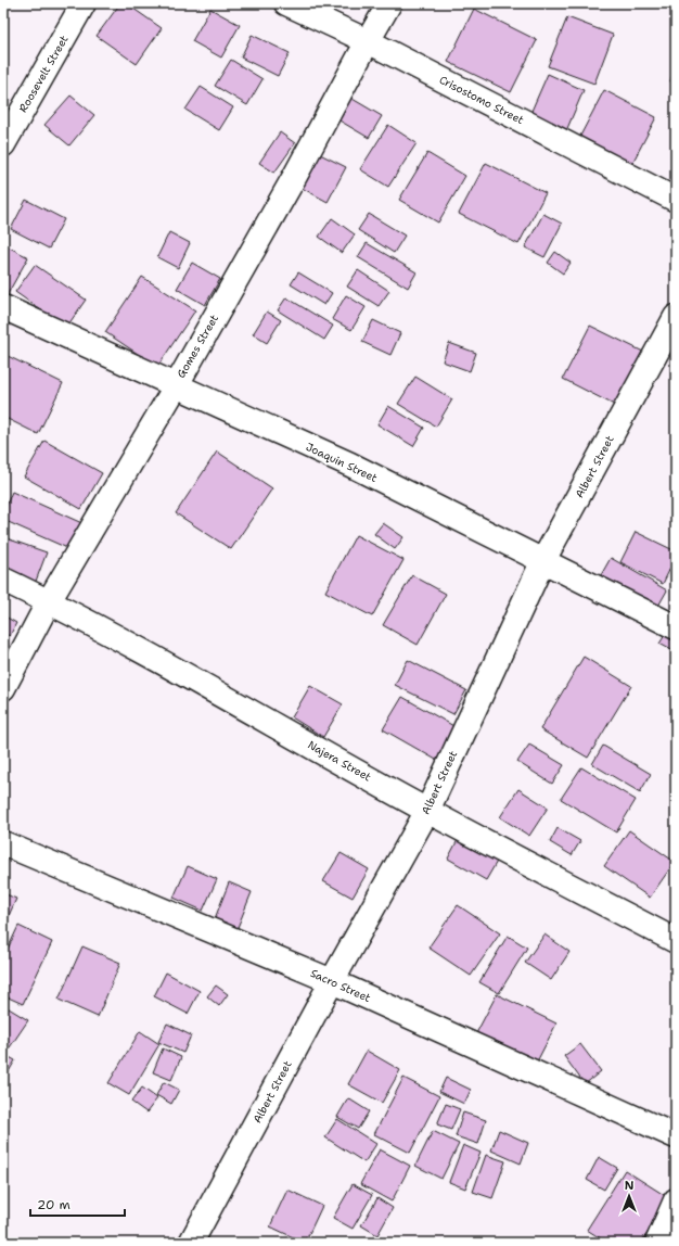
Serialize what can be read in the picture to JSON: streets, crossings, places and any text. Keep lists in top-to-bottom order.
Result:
{
  "streets": {
    "street": [
      "Roosevelt Street",
      "Crisostomo Street",
      "Gomes Street",
      "Joaquin Street",
      "Albert Street",
      "Najera Street",
      "Sacro Street"
    ]
  },
  "crossings": [
    ["Crisostomo Street", "Gomes Street"],
    ["Gomes Street", "Joaquin Street"],
    ["Gomes Street", "Najera Street"],
    ["Joaquin Street", "Albert Street"],
    ["Albert Street", "Najera Street"],
    ["Albert Street", "Sacro Street"]
  ],
  "scale_bar": "20 m",
  "north": "top"
}
